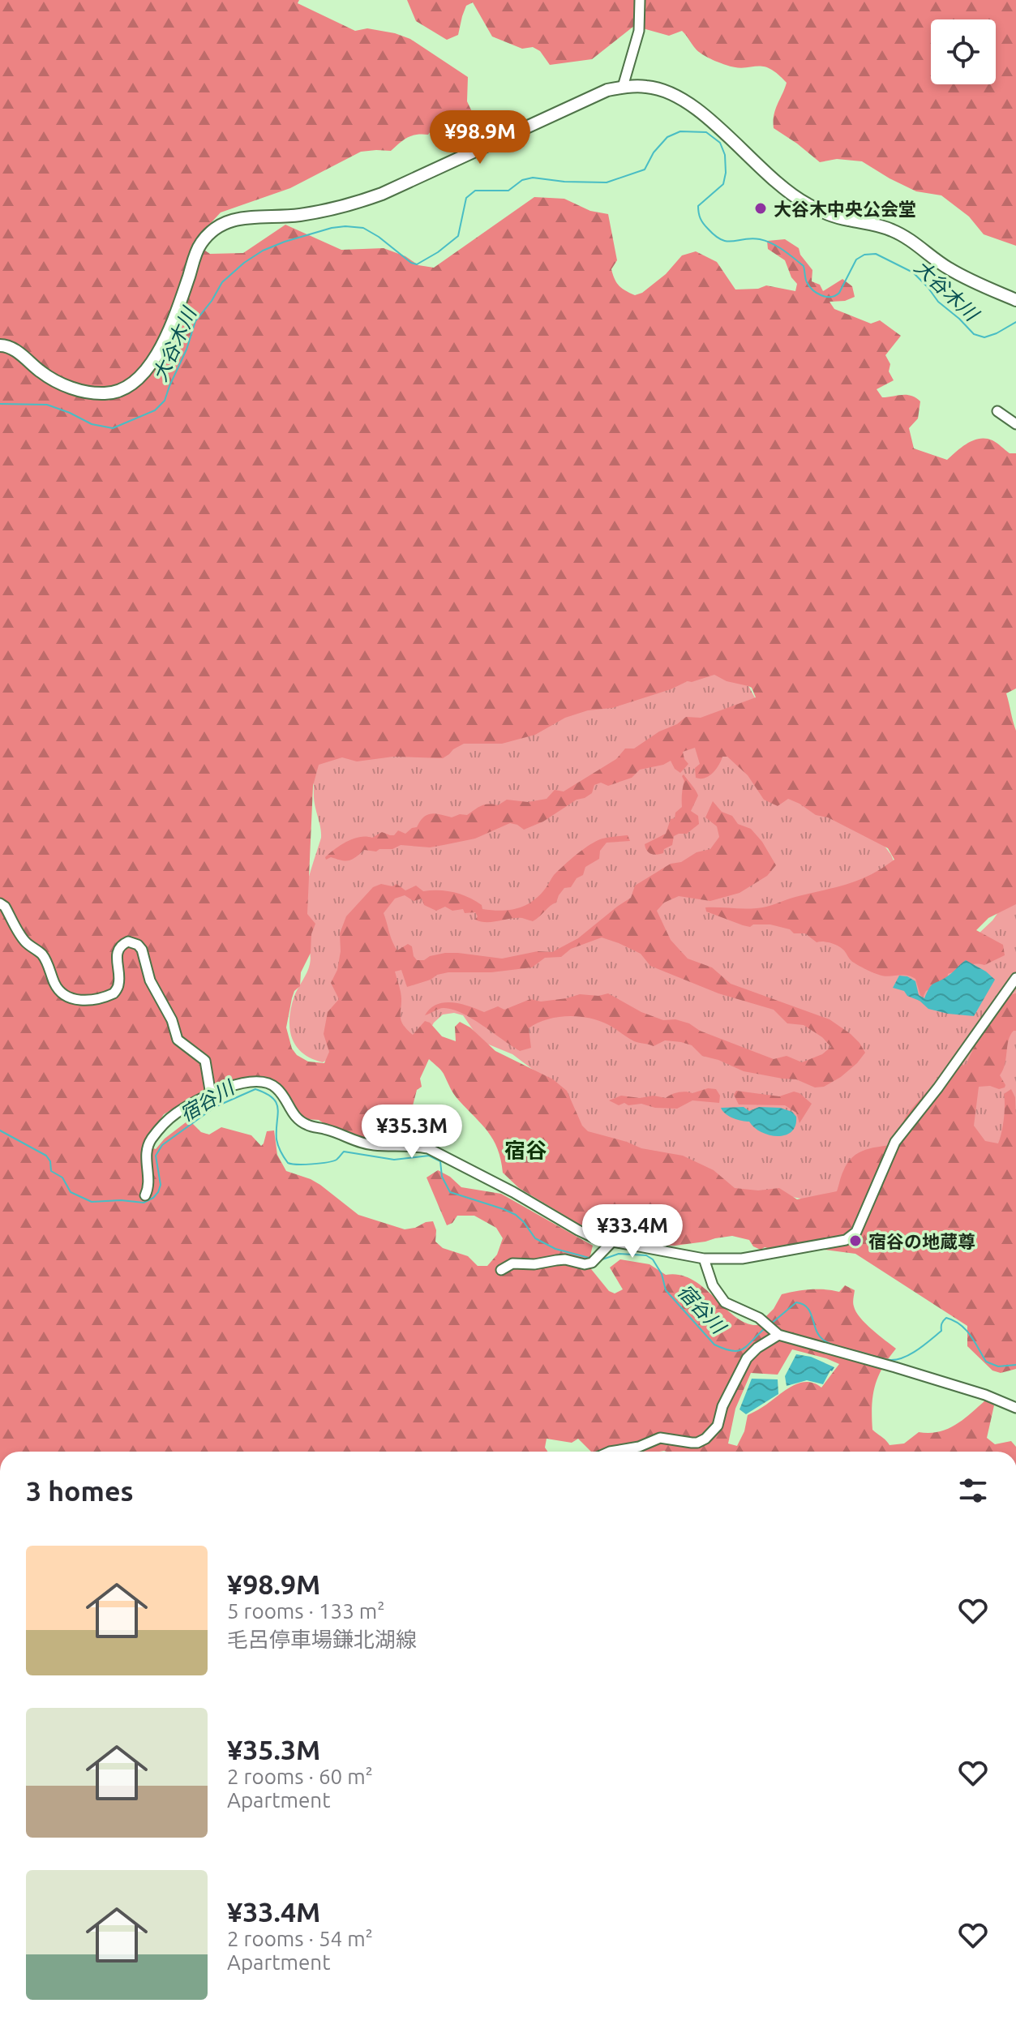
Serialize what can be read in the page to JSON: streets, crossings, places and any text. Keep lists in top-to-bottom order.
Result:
{
  "districts": ["宿谷"],
  "water": ["大谷木川", "宿谷川"],
  "places": ["大谷木中央公会堂", "宿谷の地蔵尊"],
  "page": {
    "price": ["¥98.9M", "¥35.3M", "¥33.4M"],
    "heading": "3 homes",
    "list": [
      {
        "name": "¥98.9M",
        "note": "5 rooms · 133 m² · 毛呂停車場鎌北湖線"
      },
      {
        "name": "¥35.3M",
        "note": "2 rooms · 60 m² · Apartment"
      },
      {
        "name": "¥33.4M",
        "note": "2 rooms · 54 m² · Apartment"
      }
    ]
  }
}
